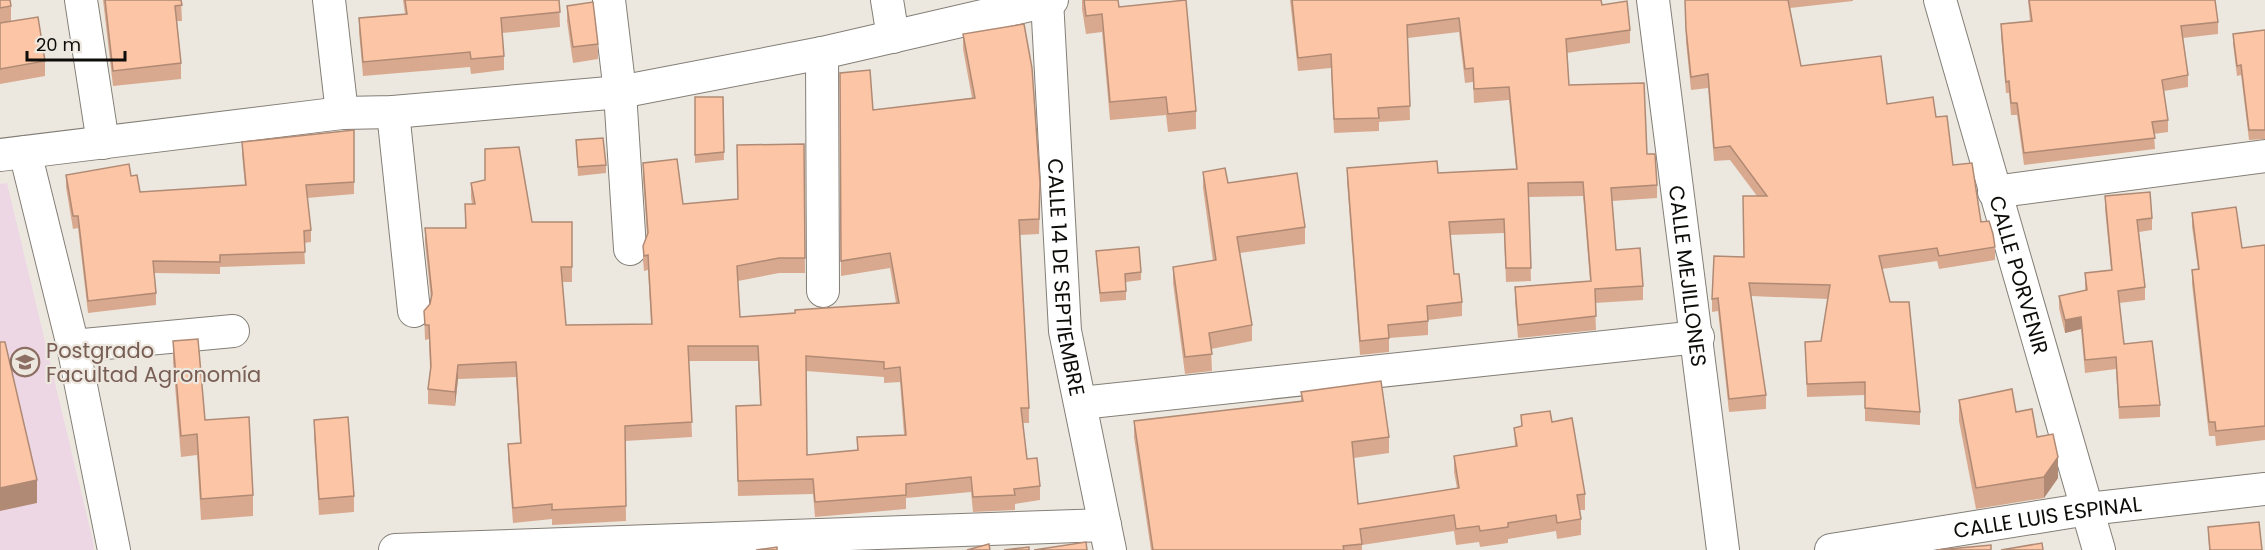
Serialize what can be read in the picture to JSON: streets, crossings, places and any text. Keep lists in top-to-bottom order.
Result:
{
  "streets": {
    "street": [
      "CALLE MEJILLONES",
      "CALLE PORVENIR",
      "CALLE 14 DE SEPTIEMBRE",
      "CALLE LUIS ESPINAL"
    ]
  },
  "crossings": [
    ["CALLE PORVENIR", "CALLE LUIS ESPINAL"]
  ],
  "places": {
    "school or university": ["Postgrado Facultad Agronomía"]
  },
  "scale_bar": "20 m"
}
